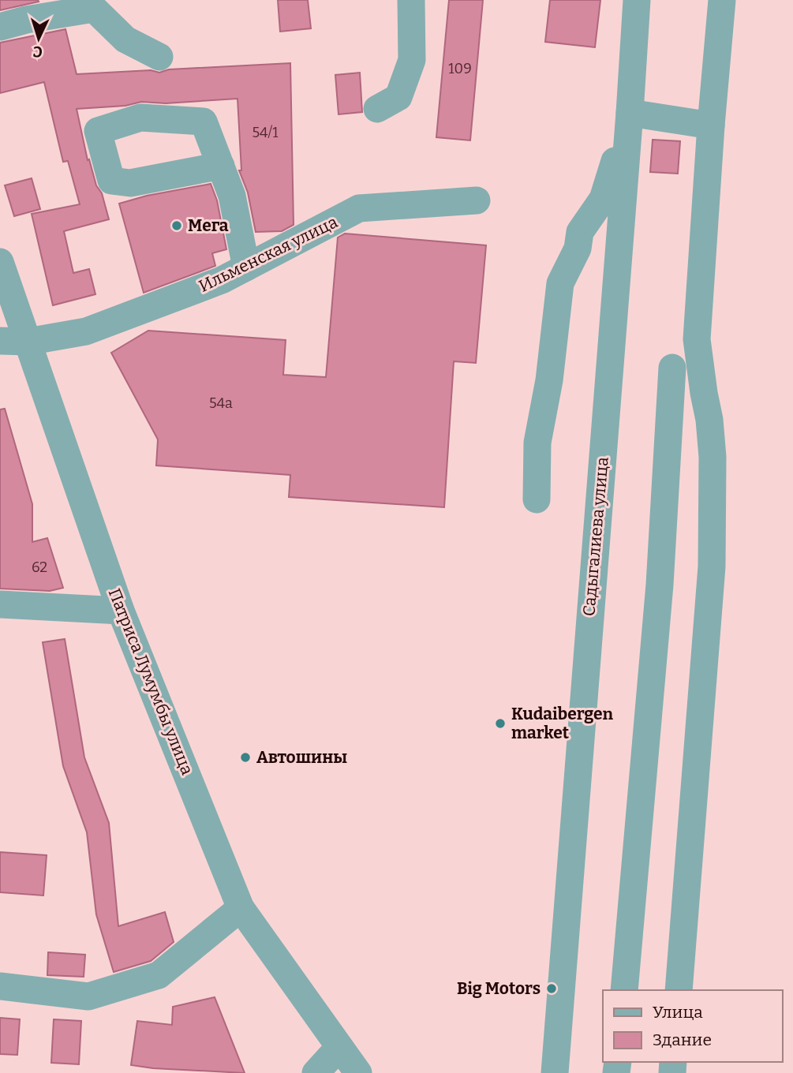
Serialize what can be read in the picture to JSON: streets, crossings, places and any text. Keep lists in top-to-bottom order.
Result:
{
  "streets": {
    "street": ["Ильменская улица", "Садыгалиева улица", "Патриса Лумумбы улица"]
  },
  "crossings": [
    ["Ильменская улица", "Патриса Лумумбы улица"]
  ],
  "places": [
    "Мега",
    "Kudaibergen market",
    "Автошины",
    "Big Motors"
  ],
  "house_numbers": [
    "109",
    "54/1",
    "54а",
    "62"
  ],
  "legend": ["Улица", "Здание"],
  "north": "bottom"
}
